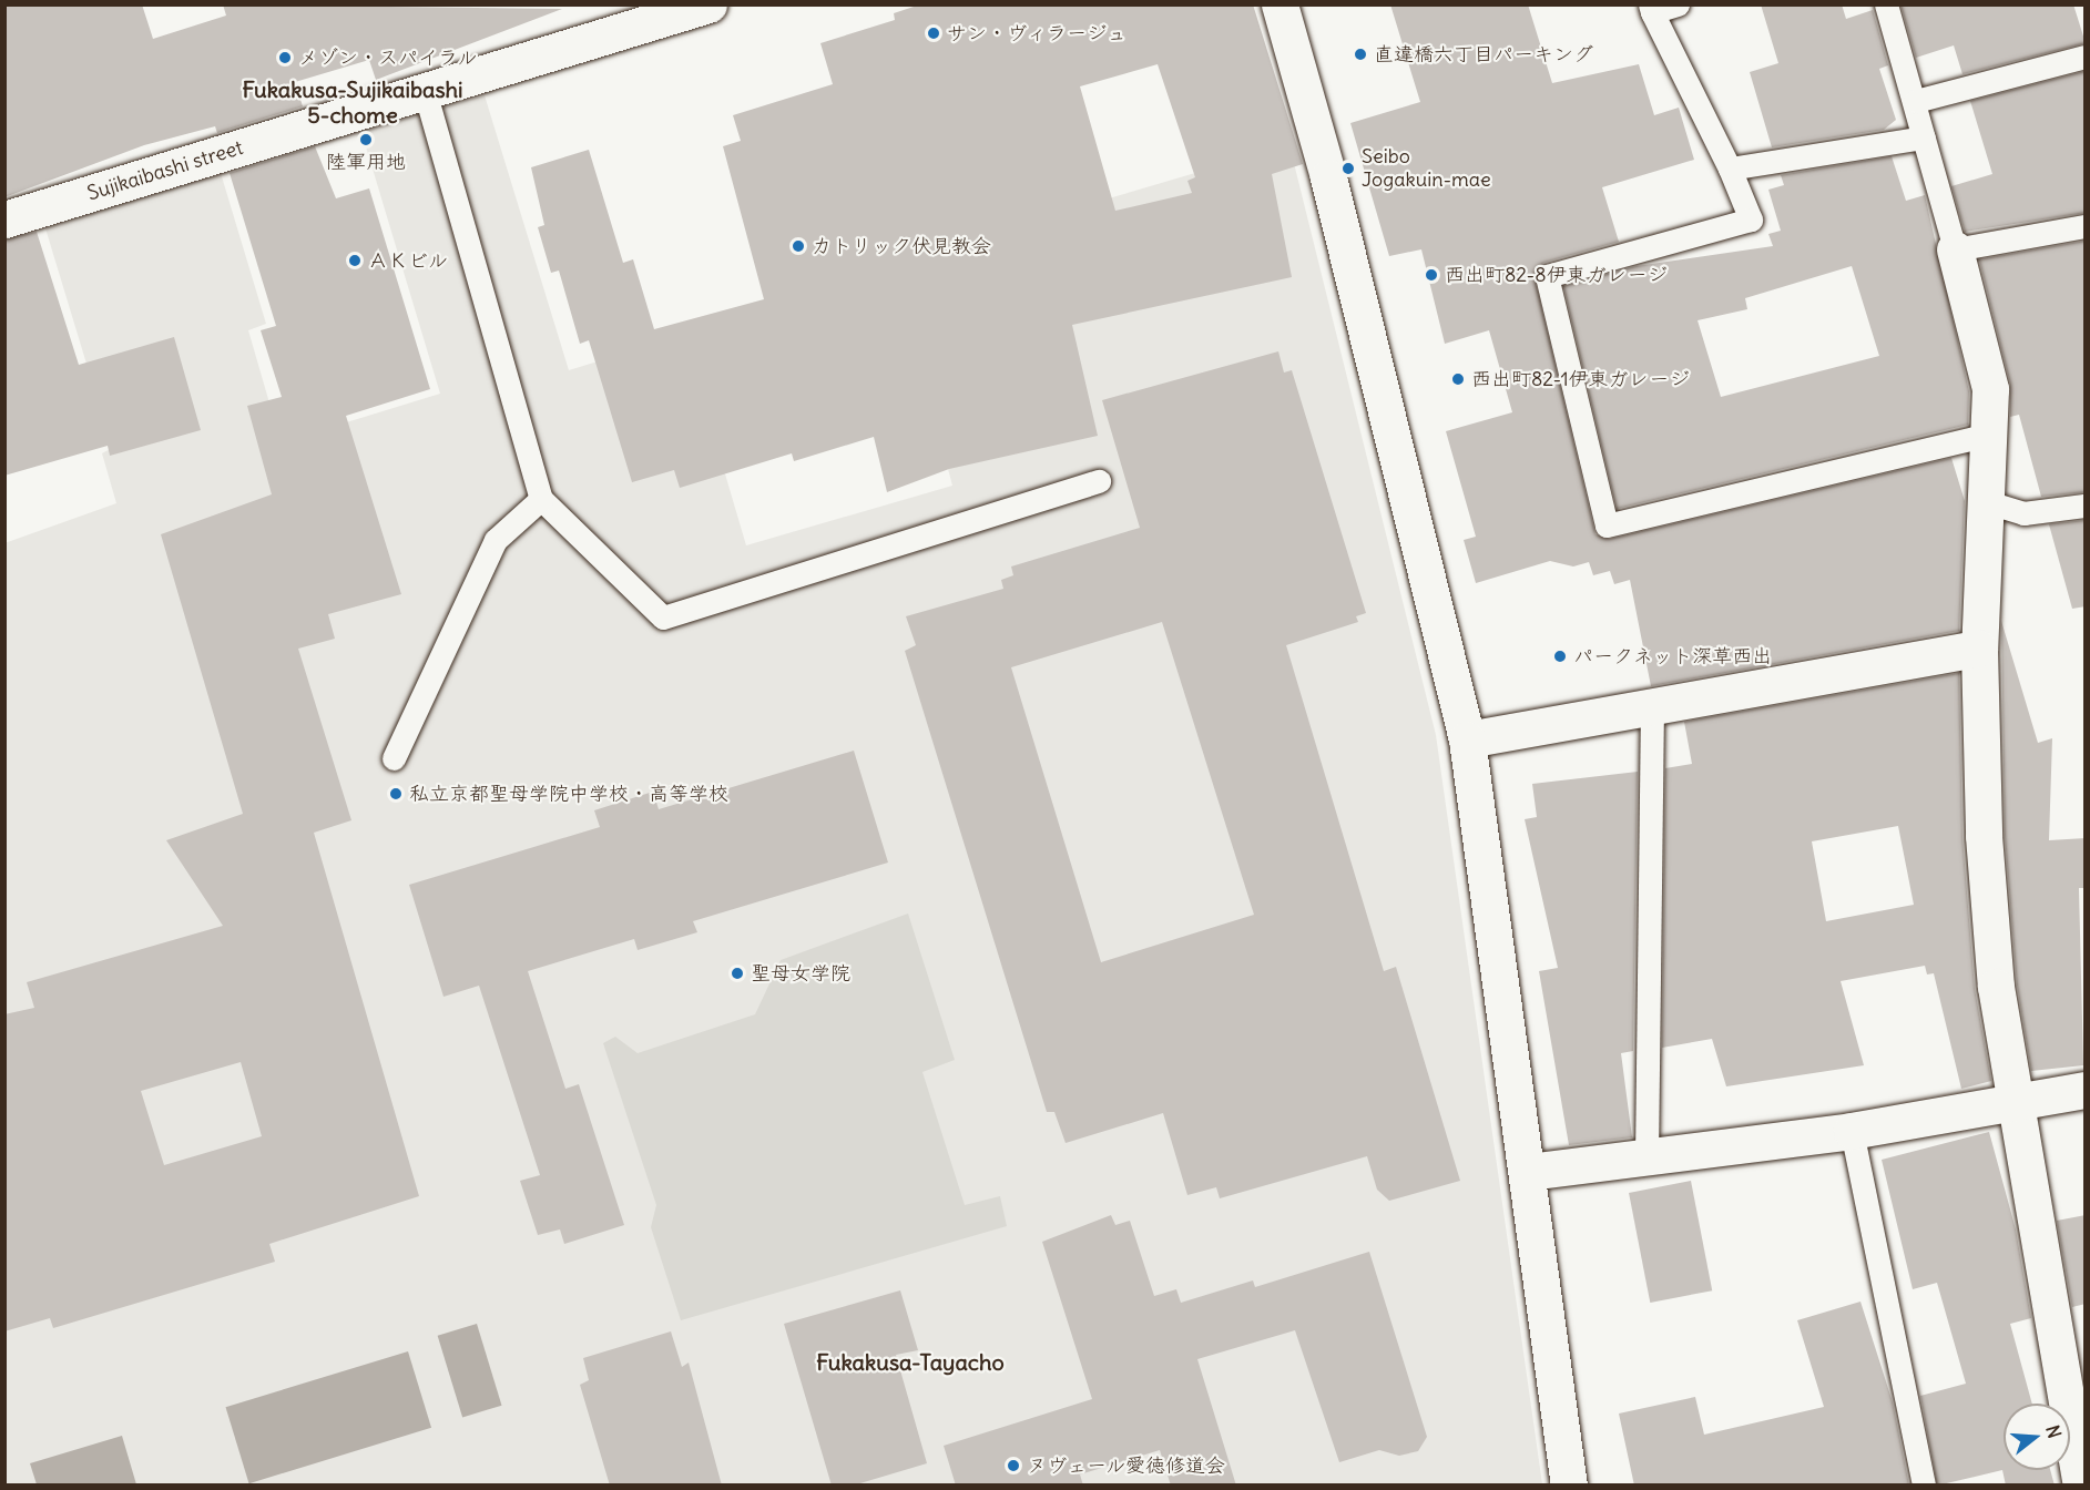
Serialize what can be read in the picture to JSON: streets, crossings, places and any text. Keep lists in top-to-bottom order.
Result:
{
  "streets": {
    "street": ["Sujikaibashi street"]
  },
  "districts": ["Fukakusa-Sujikaibashi 5-chome", "Fukakusa-Tayacho"],
  "places": [
    "サン・ヴィラージュ",
    "直違橋六丁目パーキング",
    "メゾン・スパイラル",
    "陸軍用地",
    "Seibo Jogakuin-mae",
    "カトリック伏見教会",
    "ＡＫビル",
    "西出町82-8伊東ガレージ",
    "西出町82-1伊東ガレージ",
    "パークネット深草西出",
    "私立京都聖母学院中学校・高等学校",
    "聖母女学院",
    "ヌヴェール愛徳修道会"
  ],
  "north": "right"
}
